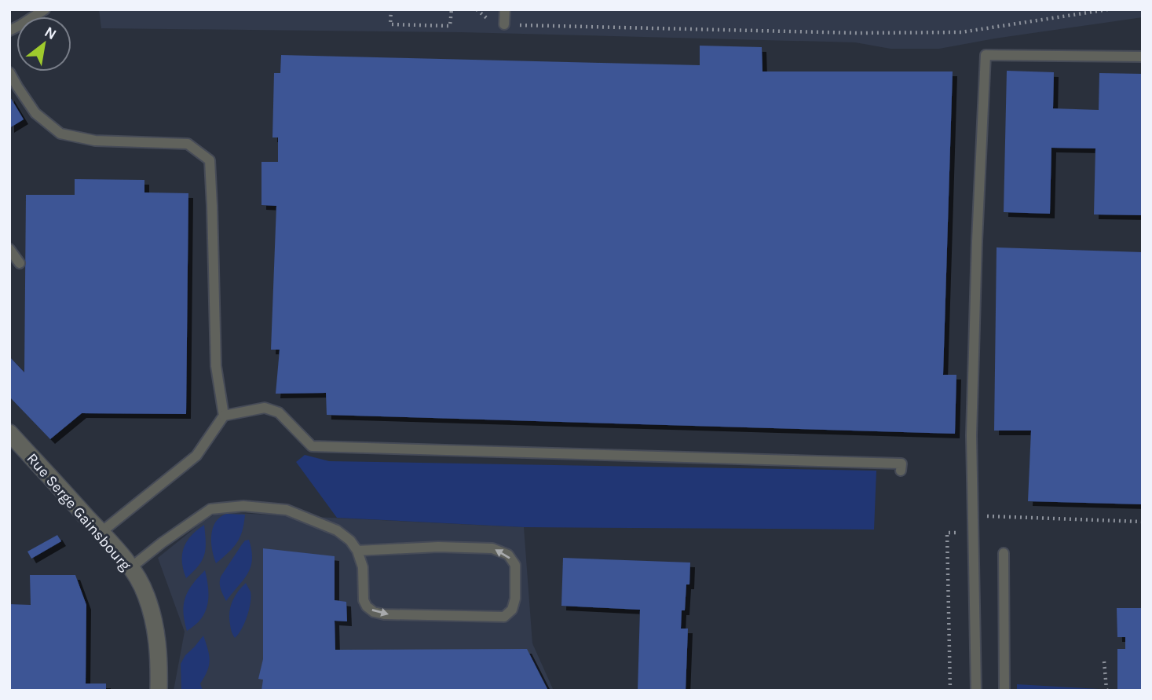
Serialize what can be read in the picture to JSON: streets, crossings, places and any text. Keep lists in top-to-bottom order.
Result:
{
  "streets": {
    "street": ["Rue Serge Gainsbourg"]
  },
  "north": "top right"
}
